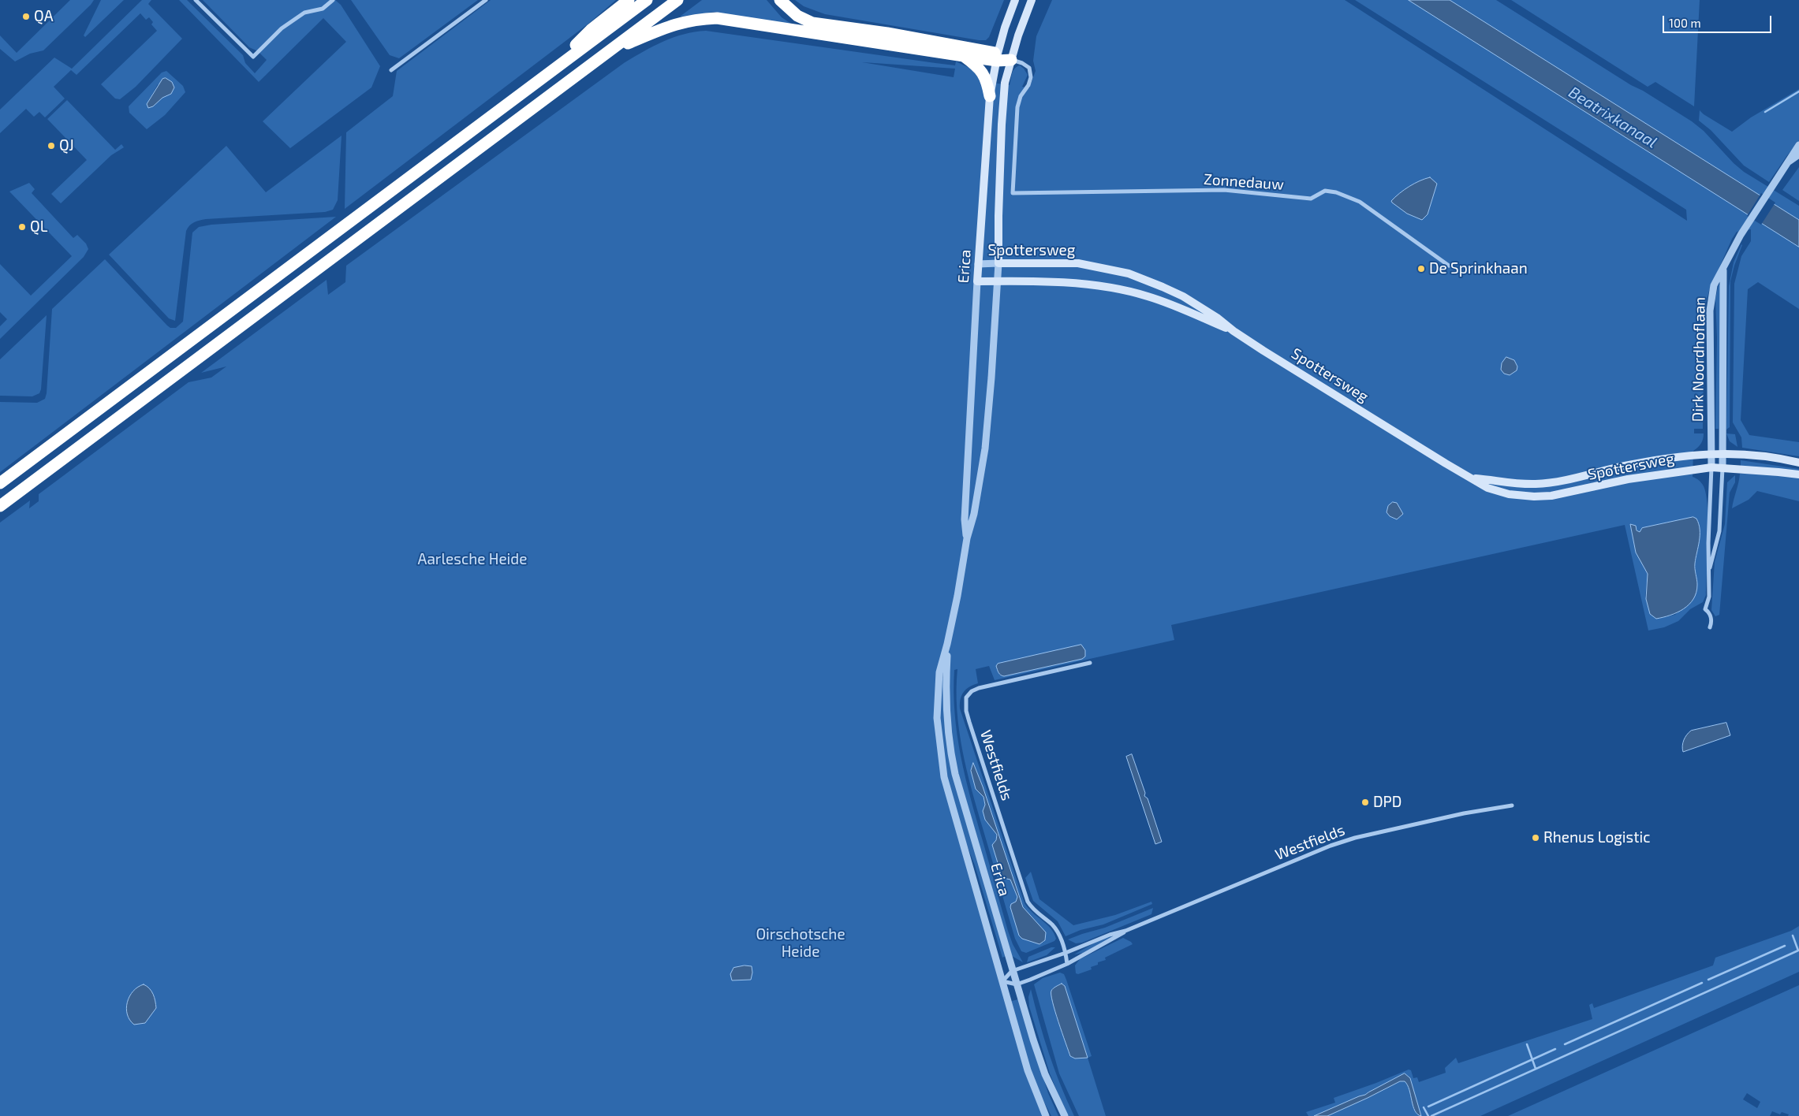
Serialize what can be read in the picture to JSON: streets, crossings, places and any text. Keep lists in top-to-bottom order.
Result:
{
  "streets": {
    "main road": ["Spottersweg", "Erica"],
    "street": ["Zonnedauw", "Dirk Noordhoflaan", "Westfields"]
  },
  "crossings": [
    ["Zonnedauw", "Erica"],
    ["Spottersweg", "Erica"],
    ["Spottersweg", "Dirk Noordhoflaan"],
    ["Erica", "Westfields"]
  ],
  "water": ["Beatrixkanaal"],
  "parks": ["Aarlesche Heide", "Oirschotsche Heide"],
  "places": [
    "QA",
    "QJ",
    "QL",
    "De Sprinkhaan",
    "DPD",
    "Rhenus Logistic"
  ],
  "scale_bar": "100 m"
}
